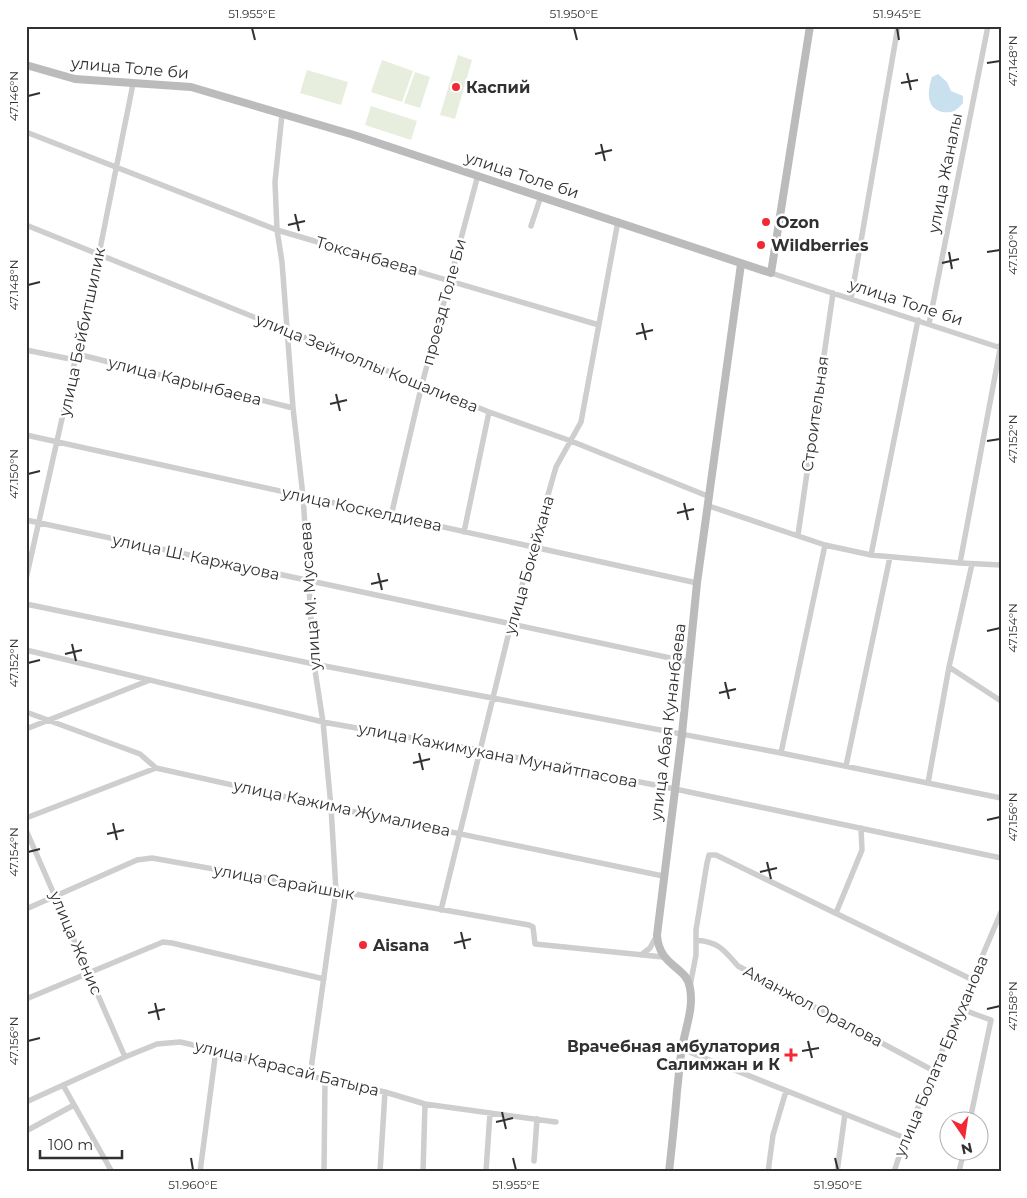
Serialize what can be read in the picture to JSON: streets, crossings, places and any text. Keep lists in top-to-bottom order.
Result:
{
  "streets": {
    "street": [
      "улица Толе би",
      "улица Жаналы",
      "Токсанбаева",
      "проезд Толе Би",
      "улица Бейбитшилик",
      "улица Зейноллы Кошалиева",
      "улица Карынбаева",
      "Строительная",
      "улица Коскелдиева",
      "улица Ш. Каржауова",
      "улица Бокейхана",
      "улица М. Мусаева",
      "улица Абая Кунанбаева",
      "улица Кажимукана Мунайтпасова",
      "улица Кажима Жумалиева",
      "улица Сарайшык",
      "улица Женис",
      "Аманжол Оралова",
      "улица Болата Ермуханова",
      "улица Карасай Батыра"
    ]
  },
  "crossings": [
    ["улица Толе би", "улица Жаналы"],
    ["улица Толе би", "проезд Толе Би"],
    ["улица Толе би", "улица Бейбитшилик"],
    ["улица Толе би", "Строительная"],
    ["улица Толе би", "улица Бокейхана"],
    ["улица Толе би", "улица М. Мусаева"],
    ["улица Толе би", "улица Абая Кунанбаева"],
    ["Токсанбаева", "проезд Толе Би"],
    ["Токсанбаева", "улица Бейбитшилик"],
    ["Токсанбаева", "улица Бокейхана"],
    ["Токсанбаева", "улица М. Мусаева"],
    ["проезд Толе Би", "улица Зейноллы Кошалиева"],
    ["проезд Толе Би", "улица Коскелдиева"],
    ["улица Бейбитшилик", "улица Зейноллы Кошалиева"],
    ["улица Бейбитшилик", "улица Карынбаева"],
    ["улица Бейбитшилик", "улица Коскелдиева"],
    ["улица Бейбитшилик", "улица Ш. Каржауова"],
    ["улица Зейноллы Кошалиева", "улица Бокейхана"],
    ["улица Зейноллы Кошалиева", "улица М. Мусаева"],
    ["улица Зейноллы Кошалиева", "улица Абая Кунанбаева"],
    ["улица Карынбаева", "улица М. Мусаева"],
    ["улица Коскелдиева", "улица Бокейхана"],
    ["улица Коскелдиева", "улица М. Мусаева"],
    ["улица Коскелдиева", "улица Абая Кунанбаева"],
    ["улица Ш. Каржауова", "улица Бокейхана"],
    ["улица Ш. Каржауова", "улица М. Мусаева"],
    ["улица Ш. Каржауова", "улица Абая Кунанбаева"],
    ["улица Бокейхана", "улица Кажимукана Мунайтпасова"],
    ["улица Бокейхана", "улица Кажима Жумалиева"],
    ["улица Бокейхана", "улица Сарайшык"],
    ["улица М. Мусаева", "улица Кажимукана Мунайтпасова"],
    ["улица М. Мусаева", "улица Кажима Жумалиева"],
    ["улица М. Мусаева", "улица Сарайшык"],
    ["улица М. Мусаева", "улица Карасай Батыра"],
    ["улица Абая Кунанбаева", "улица Кажимукана Мунайтпасова"],
    ["улица Абая Кунанбаева", "улица Кажима Жумалиева"],
    ["улица Сарайшык", "улица Женис"],
    ["улица Женис", "улица Карасай Батыра"],
    ["Аманжол Оралова", "улица Болата Ермуханова"]
  ],
  "places": {
    "other": [
      "Каспий",
      "Ozon",
      "Wildberries",
      "Aisana"
    ],
    "health": ["Врачебная амбулатория Салимжан и К"]
  },
  "scale_bar": "100 m",
  "north": "bottom",
  "coordinates": [
    "51.955°E",
    "51.950°E",
    "51.945°E",
    "47.148°N",
    "47.146°N",
    "47.150°N",
    "47.152°N",
    "47.154°N",
    "47.156°N",
    "47.158°N",
    "51.960°E"
  ]
}
